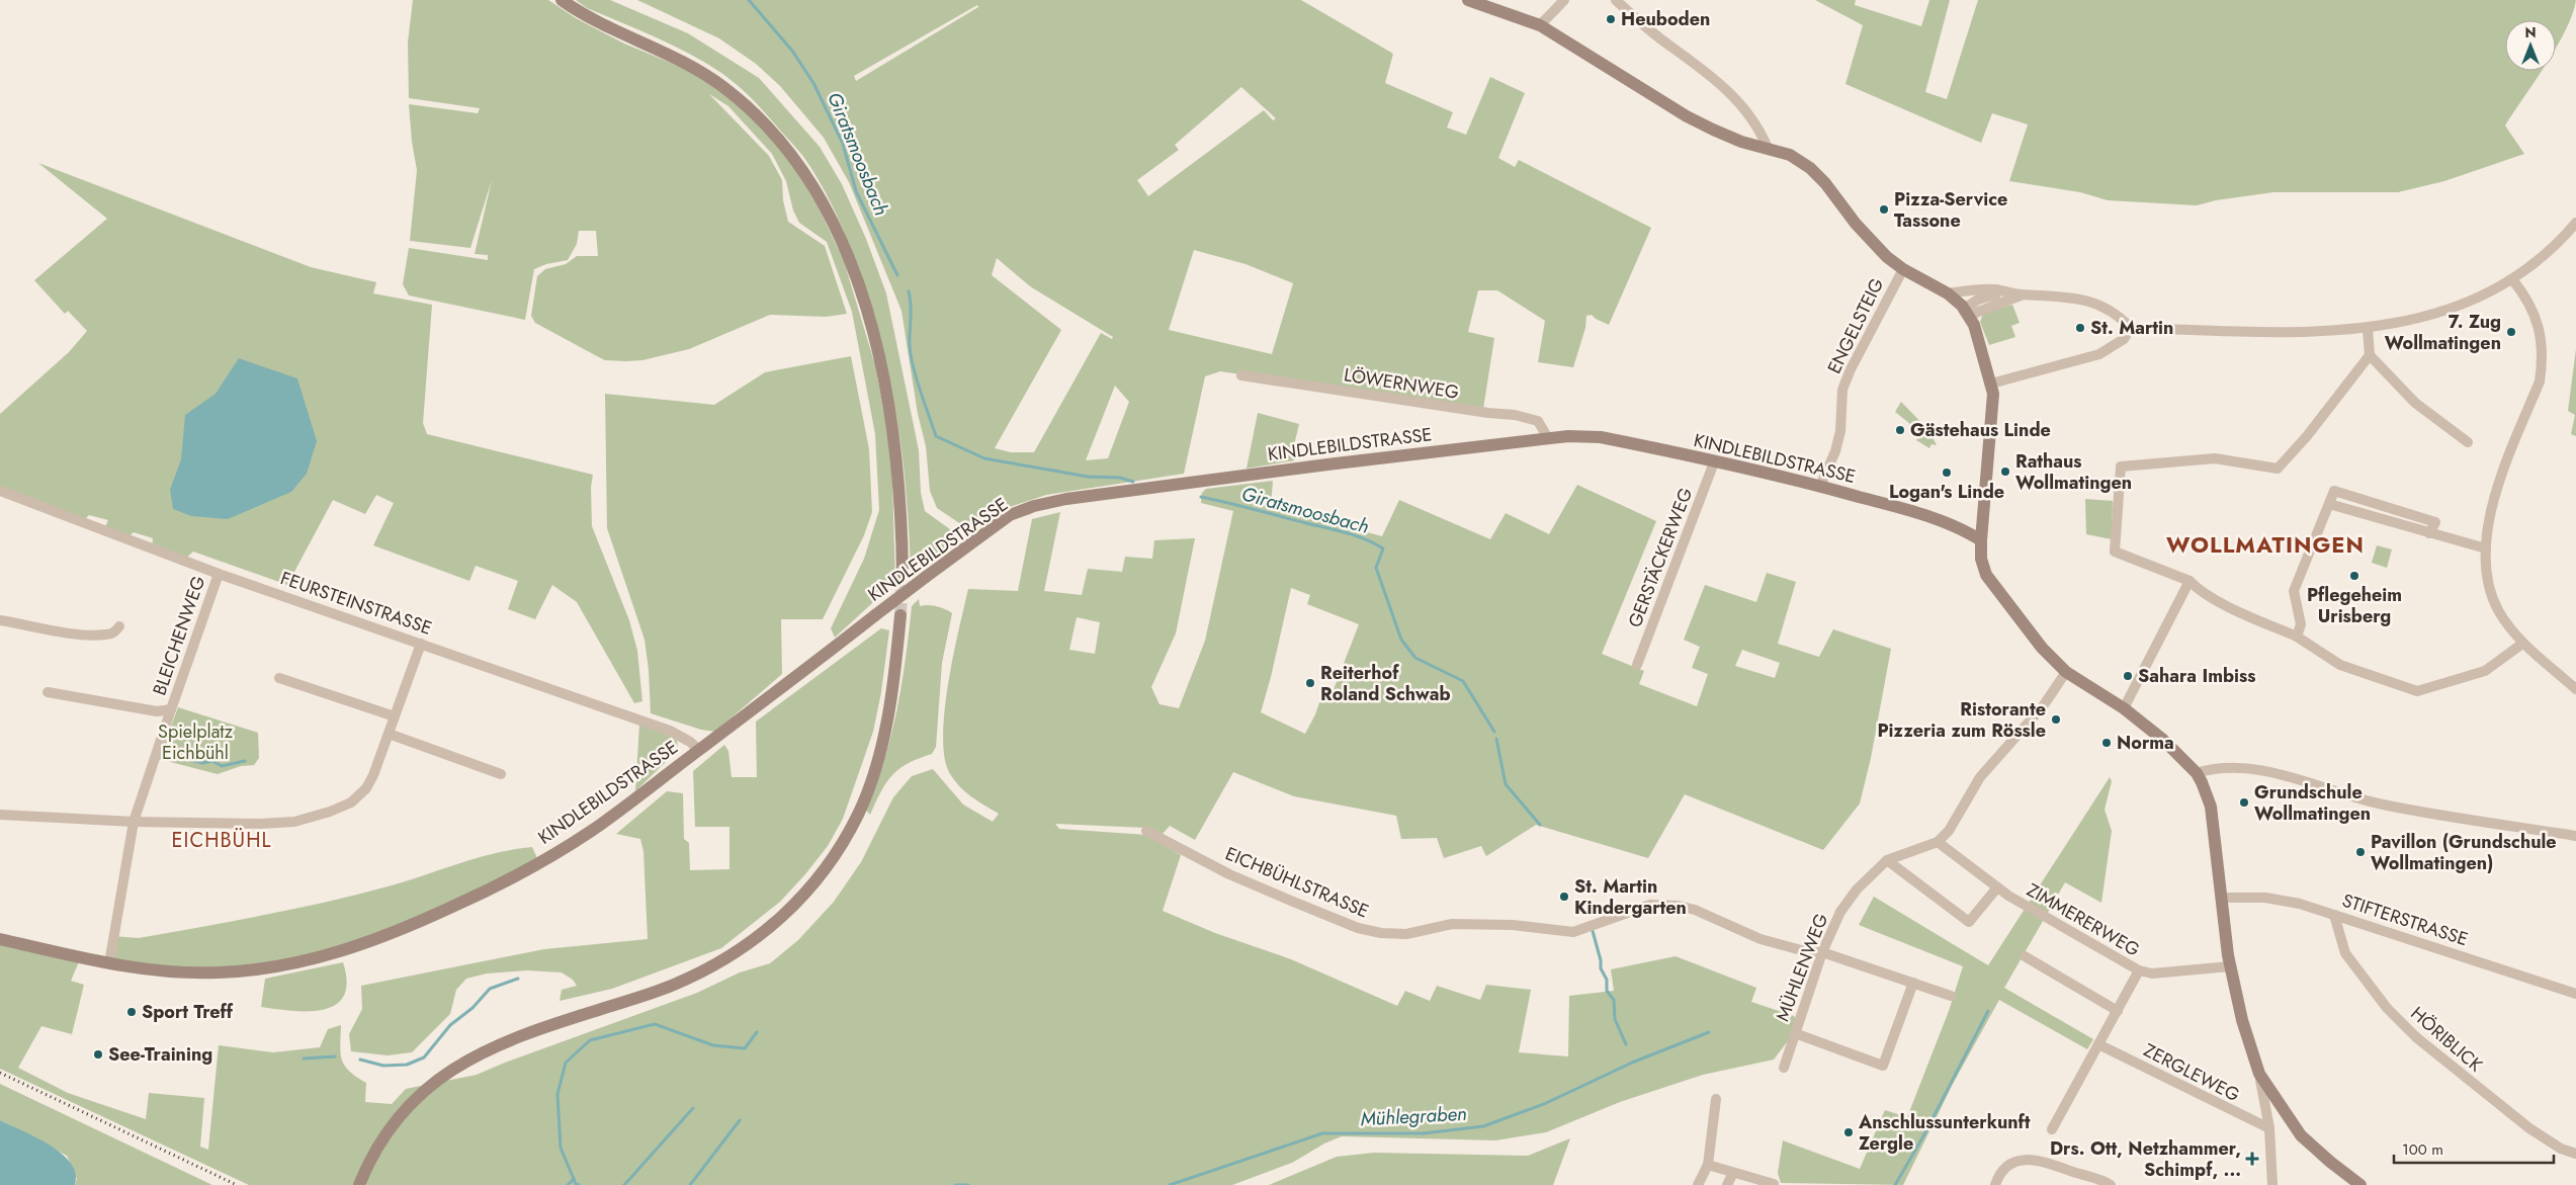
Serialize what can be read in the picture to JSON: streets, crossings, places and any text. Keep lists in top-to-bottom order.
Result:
{
  "streets": {
    "main road": ["KINDLEBILDSTRASSE"],
    "street": [
      "ENGELSTEIG",
      "LÖWERNWEG",
      "GERSTÄCKERWEG",
      "FEURSTEINSTRASSE",
      "BLEICHENWEG",
      "EICHBÜHLSTRASSE",
      "ZIMMERERWEG",
      "STIFTERSTRASSE",
      "MÜHLENWEG",
      "HÖRIBLICK",
      "ZERGLEWEG"
    ]
  },
  "crossings": [
    ["ENGELSTEIG", "KINDLEBILDSTRASSE"],
    ["LÖWERNWEG", "KINDLEBILDSTRASSE"],
    ["KINDLEBILDSTRASSE", "GERSTÄCKERWEG"],
    ["KINDLEBILDSTRASSE", "FEURSTEINSTRASSE"],
    ["KINDLEBILDSTRASSE", "BLEICHENWEG"],
    ["FEURSTEINSTRASSE", "BLEICHENWEG"],
    ["EICHBÜHLSTRASSE", "MÜHLENWEG"],
    ["ZIMMERERWEG", "MÜHLENWEG"],
    ["STIFTERSTRASSE", "HÖRIBLICK"]
  ],
  "districts": ["WOLLMATINGEN", "EICHBÜHL"],
  "water": ["Giratsmoosbach", "Mühlegraben"],
  "parks": ["Spielplatz Eichbühl"],
  "places": {
    "other": [
      "Heuboden",
      "Pizza-Service Tassone",
      "St. Martin",
      "7. Zug Wollmatingen",
      "Gästehaus Linde",
      "Rathaus Wollmatingen",
      "Logan's Linde",
      "Pflegeheim Urisberg",
      "Sahara Imbiss",
      "Reiterhof Roland Schwab",
      "Ristorante Pizzeria zum Rössle",
      "Norma",
      "Grundschule Wollmatingen",
      "Pavillon (Grundschule Wollmatingen)",
      "St. Martin Kindergarten",
      "Sport Treff",
      "See-Training",
      "Anschlussunterkunft Zergle"
    ],
    "health": ["Drs. Ott, Netzhammer, Schimpf, ..."]
  },
  "scale_bar": "100 m",
  "north": "top"
}
